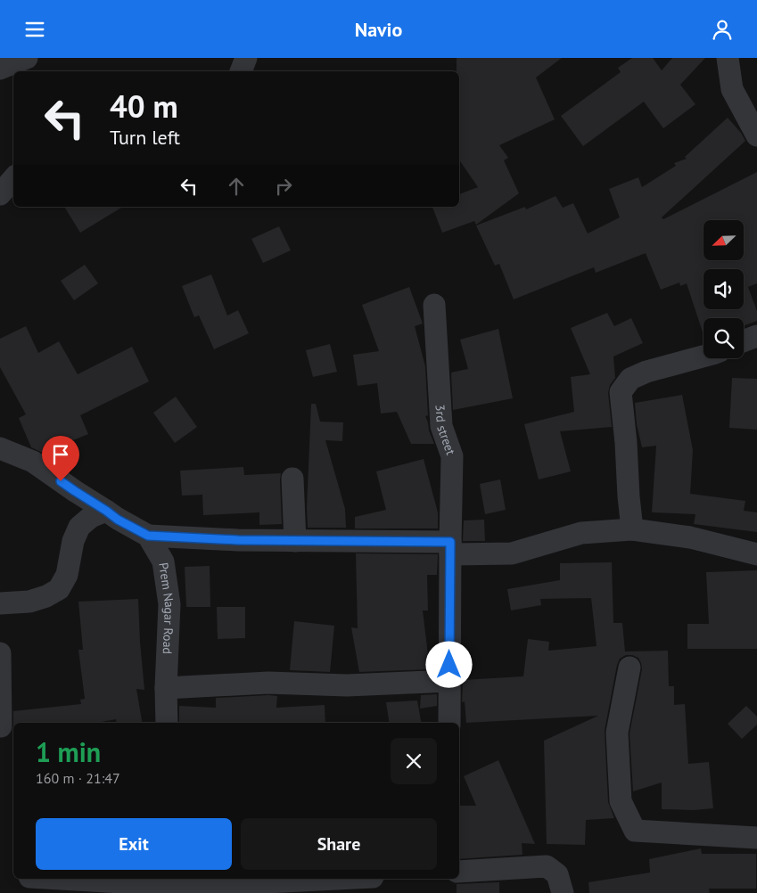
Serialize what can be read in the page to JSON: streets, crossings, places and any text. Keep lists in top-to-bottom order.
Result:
{
  "streets": {
    "street": ["3rd street", "Prem Nagar Road"]
  },
  "north": "bottom left",
  "page": {
    "header": "Navio",
    "turn": ["40 m", "Turn left"],
    "heading": ["1 min", "160 m · 21:47"],
    "buttons": ["Exit", "Share"]
  }
}
